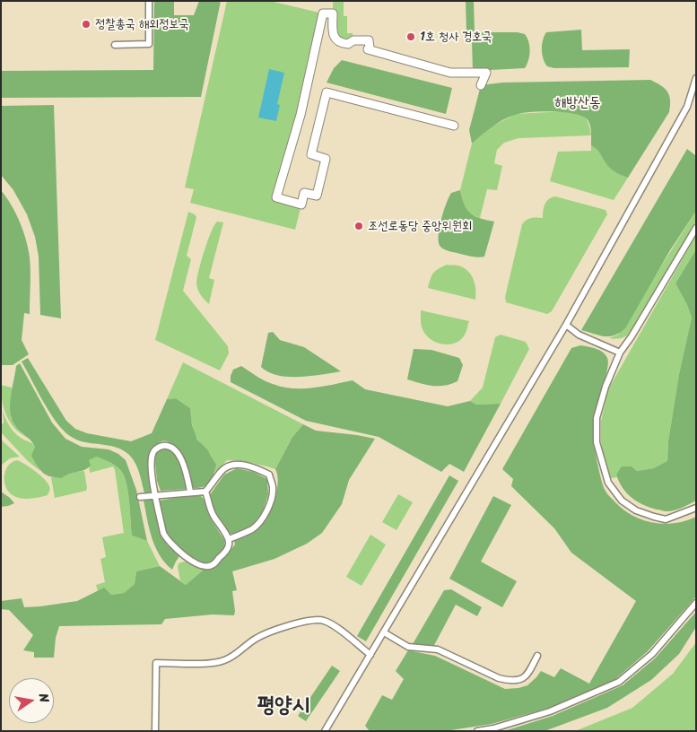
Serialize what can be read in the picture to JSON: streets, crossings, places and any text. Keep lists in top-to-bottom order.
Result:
{
  "districts": ["해방산동", "평양시"],
  "places": ["정찰총국 해외정보국", "1호 청사 경호국", "조선로동당 중앙위원회"],
  "north": "right"
}
